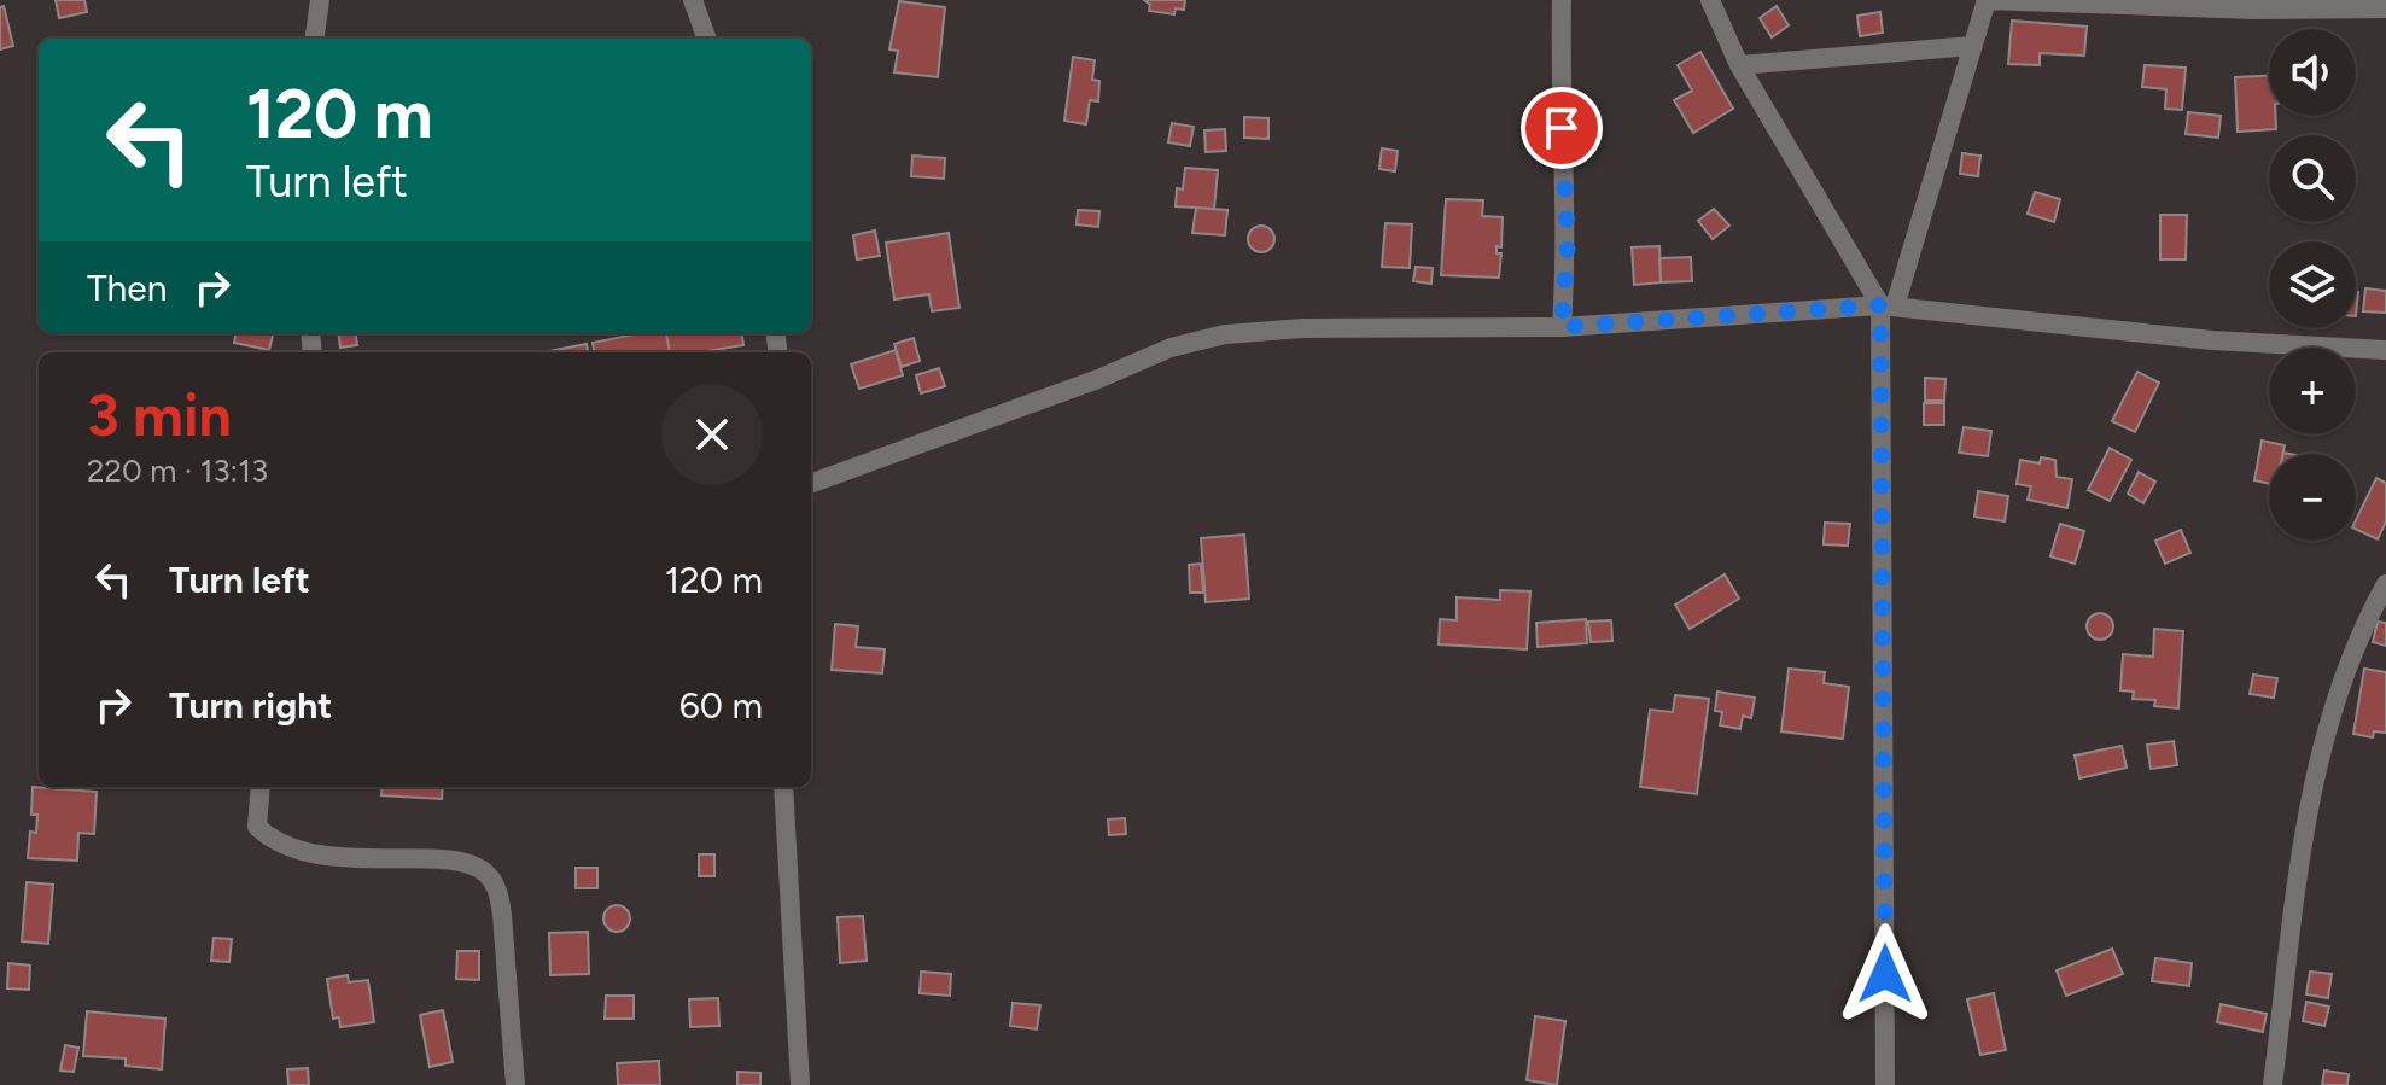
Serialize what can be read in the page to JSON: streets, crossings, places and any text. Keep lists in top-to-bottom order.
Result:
{
  "page": {
    "map_buttons": ["+", "−"],
    "turn": ["120 m", "Turn left"],
    "then": "Then",
    "heading": ["3 min", "220 m · 13:13"],
    "list": [
      {
        "name": "Turn left",
        "value": "120 m"
      },
      {
        "name": "Turn right",
        "value": "60 m"
      }
    ]
  }
}
